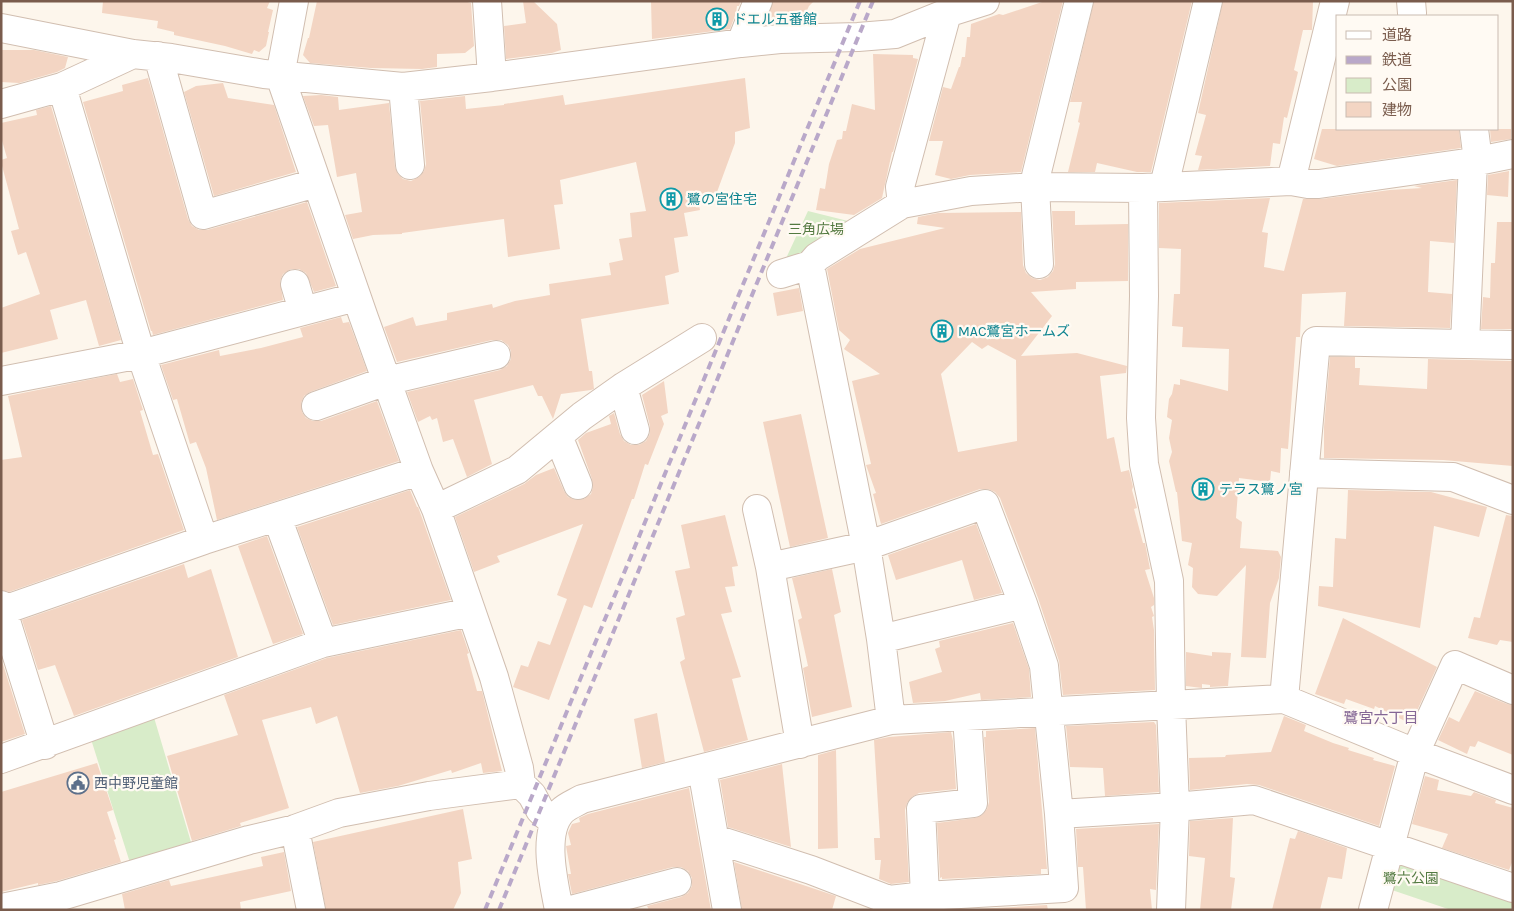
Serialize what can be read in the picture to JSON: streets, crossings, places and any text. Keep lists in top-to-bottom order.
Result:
{
  "districts": ["鷺宮六丁目"],
  "parks": ["三角広場", "鷺六公園"],
  "places": {
    "building": [
      "ドエル五番館",
      "鷺の宮住宅",
      "MAC鷺宮ホームズ",
      "テラス鷺ノ宮"
    ],
    "public building": ["西中野児童館"]
  },
  "legend": [
    "道路",
    "鉄道",
    "公園",
    "建物"
  ]
}
